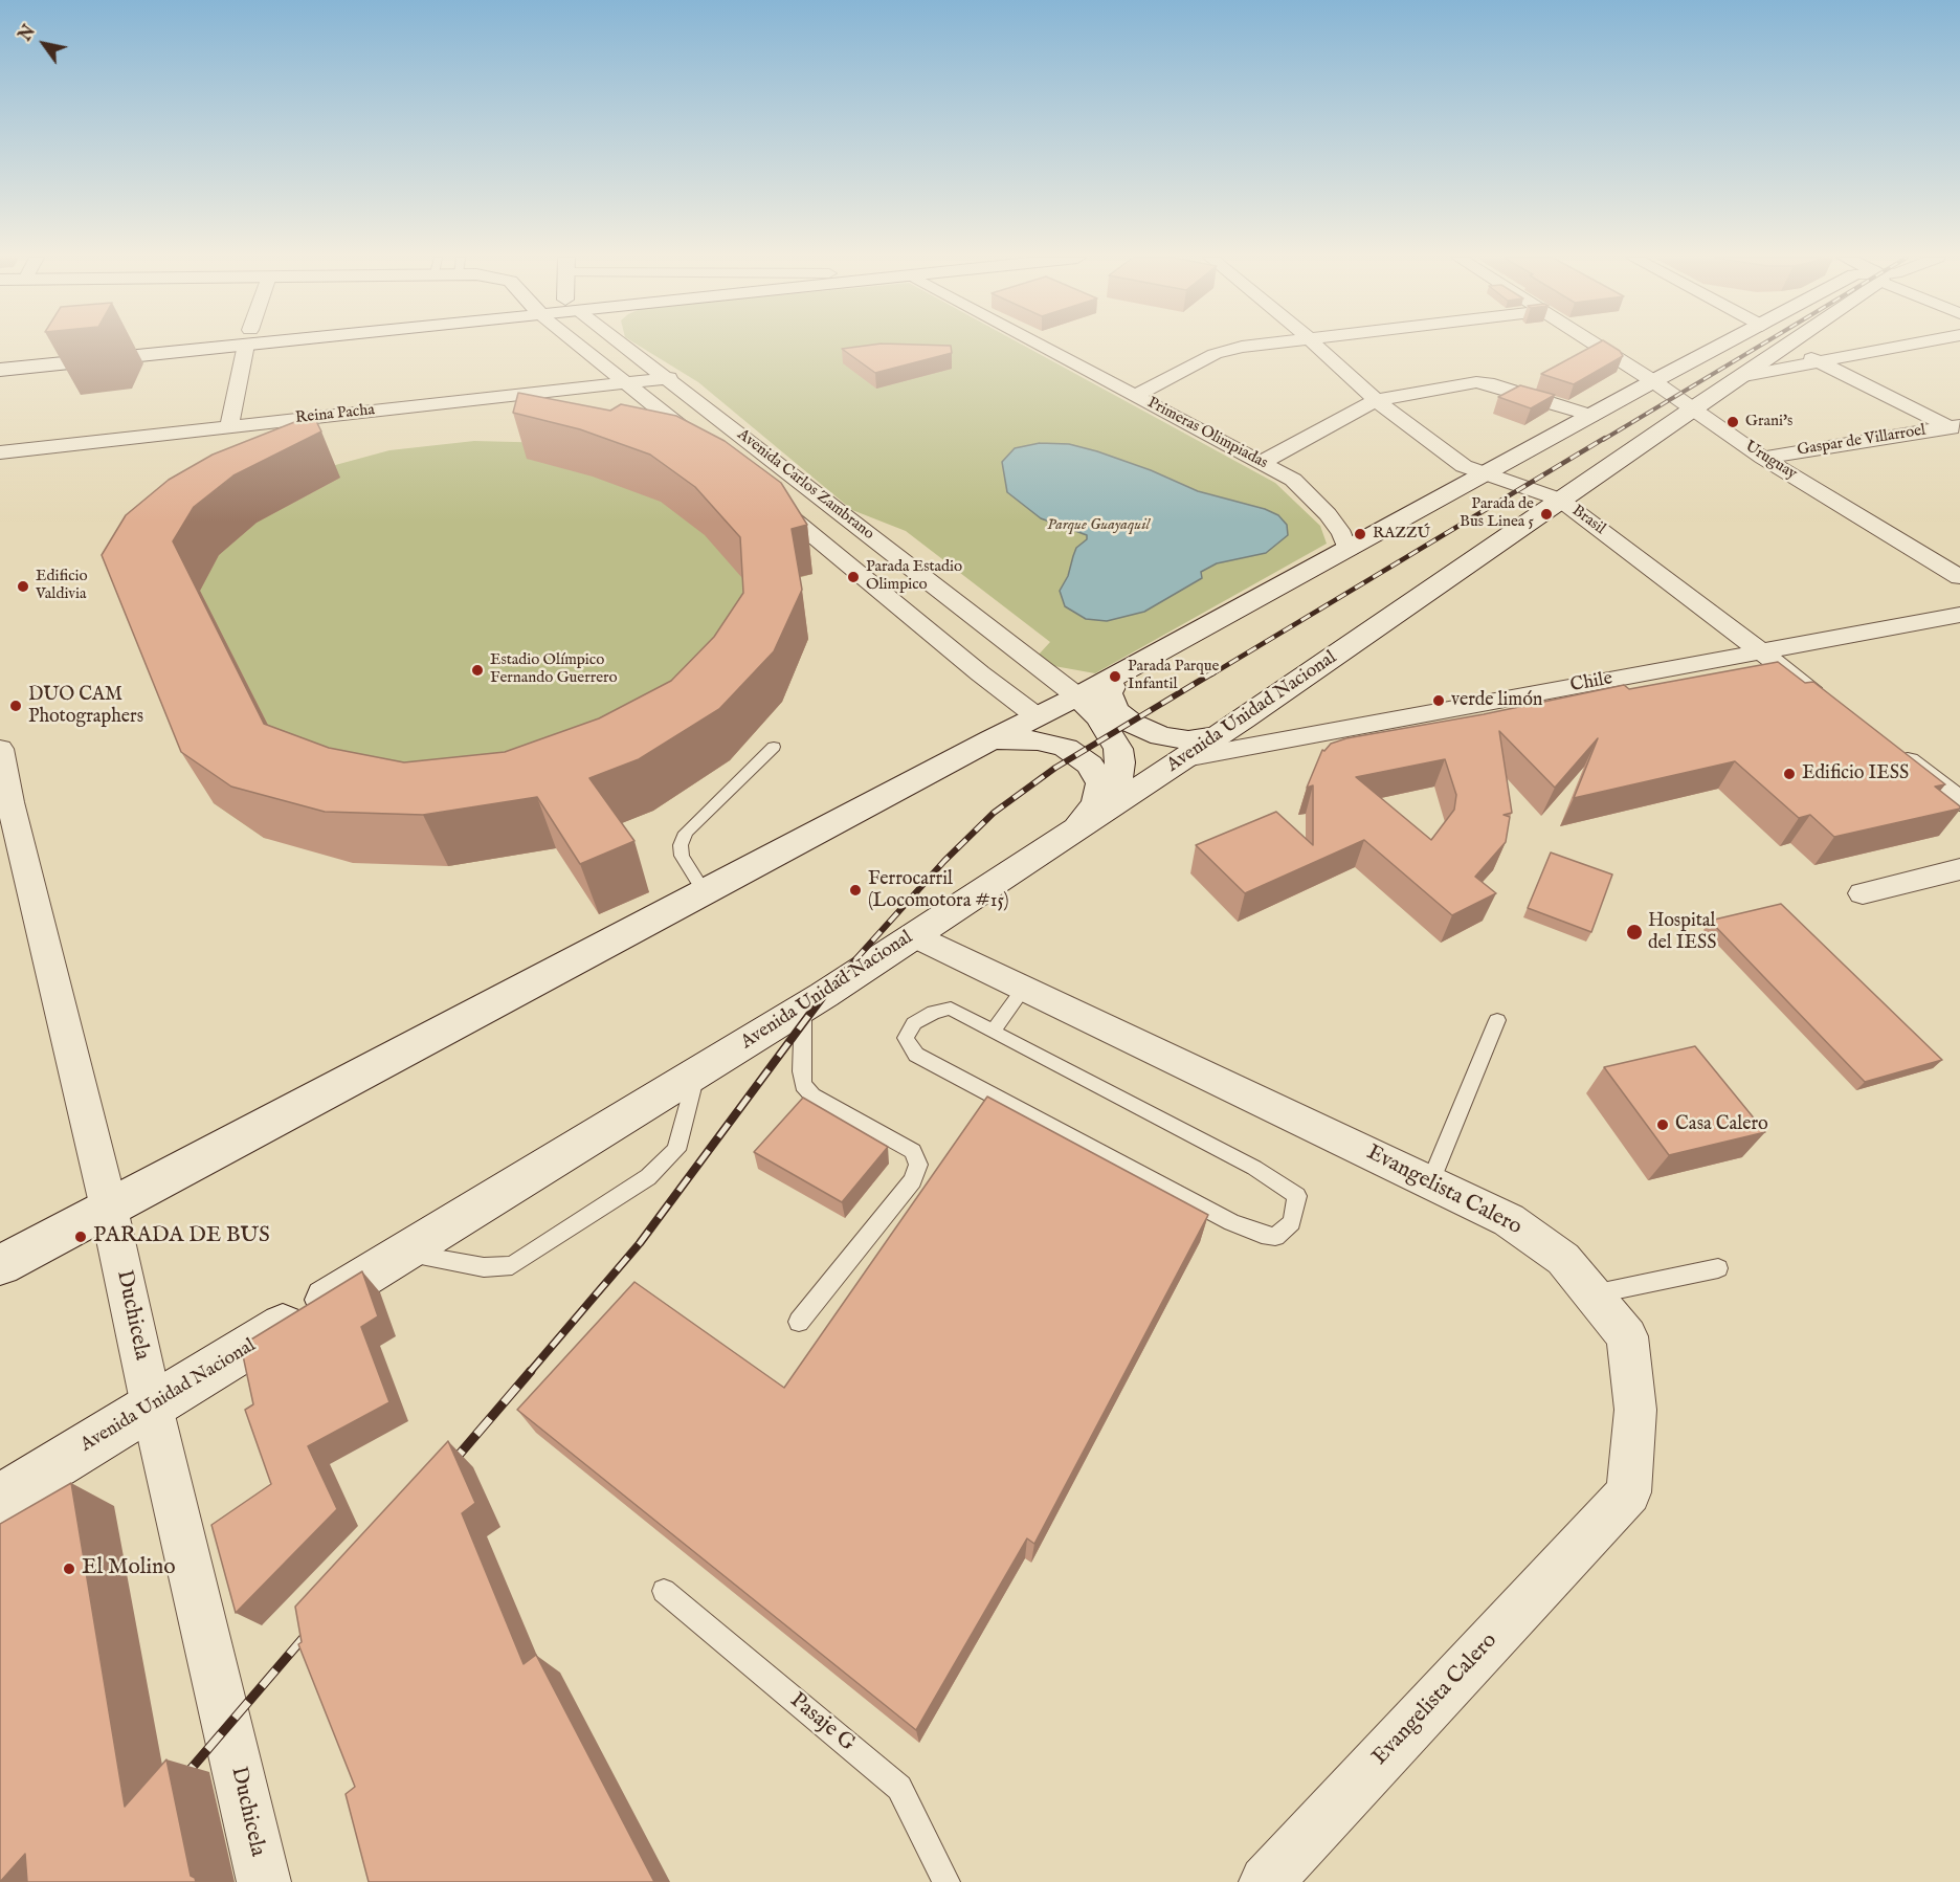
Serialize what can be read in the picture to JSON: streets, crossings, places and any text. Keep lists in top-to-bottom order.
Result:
{
  "streets": {
    "street": [
      "Reina Pacha",
      "Primeras Olimpiadas",
      "Gaspar de Villarroel",
      "Uruguay",
      "Avenida Carlos Zambrano",
      "Brasil",
      "Chile",
      "Avenida Unidad Nacional",
      "Evangelista Calero",
      "Duchicela"
    ],
    "lane": ["Pasaje G"]
  },
  "crossings": [
    ["Reina Pacha", "Avenida Carlos Zambrano"],
    ["Primeras Olimpiadas", "Avenida Unidad Nacional"],
    ["Gaspar de Villarroel", "Uruguay"],
    ["Uruguay", "Avenida Unidad Nacional"],
    ["Avenida Carlos Zambrano", "Avenida Unidad Nacional"],
    ["Brasil", "Chile"],
    ["Brasil", "Avenida Unidad Nacional"],
    ["Chile", "Avenida Unidad Nacional"],
    ["Avenida Unidad Nacional", "Evangelista Calero"],
    ["Avenida Unidad Nacional", "Duchicela"]
  ],
  "parks": ["Parque Guayaquil"],
  "places": [
    "Grani's",
    "Parada de Bus Linea 5",
    "RAZZÚ",
    "Parada Estadio Olimpico",
    "Edificio Valdivia",
    "Estadio Olímpico Fernando Guerrero",
    "Parada Parque Infantil",
    "verde limón",
    "DUO CAM Photographers",
    "Edificio IESS",
    "Ferrocarril (Locomotora #15)",
    "Hospital del IESS",
    "Casa Calero",
    "PARADA DE BUS",
    "El Molino"
  ],
  "north": "top left"
}
